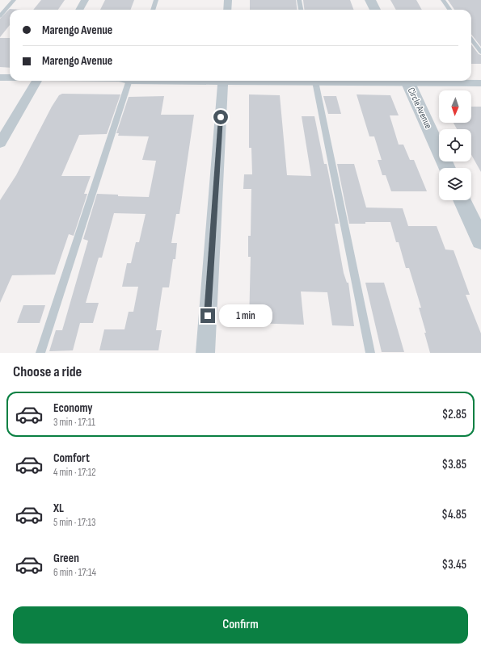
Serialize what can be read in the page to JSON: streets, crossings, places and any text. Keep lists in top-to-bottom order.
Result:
{
  "streets": {
    "street": ["Circle Avenue"]
  },
  "north": "bottom",
  "page": {
    "banner": ["Marengo Avenue", "Marengo Avenue"],
    "bubble": "1 min",
    "heading": "Choose a ride",
    "list": [
      {
        "name": "Economy",
        "note": "3 min · 17:11",
        "value": "$2.85"
      },
      {
        "name": "Comfort",
        "note": "4 min · 17:12",
        "value": "$3.85"
      },
      {
        "name": "XL",
        "note": "5 min · 17:13",
        "value": "$4.85"
      },
      {
        "name": "Green",
        "note": "6 min · 17:14",
        "value": "$3.45"
      }
    ],
    "buttons": "Confirm"
  }
}
